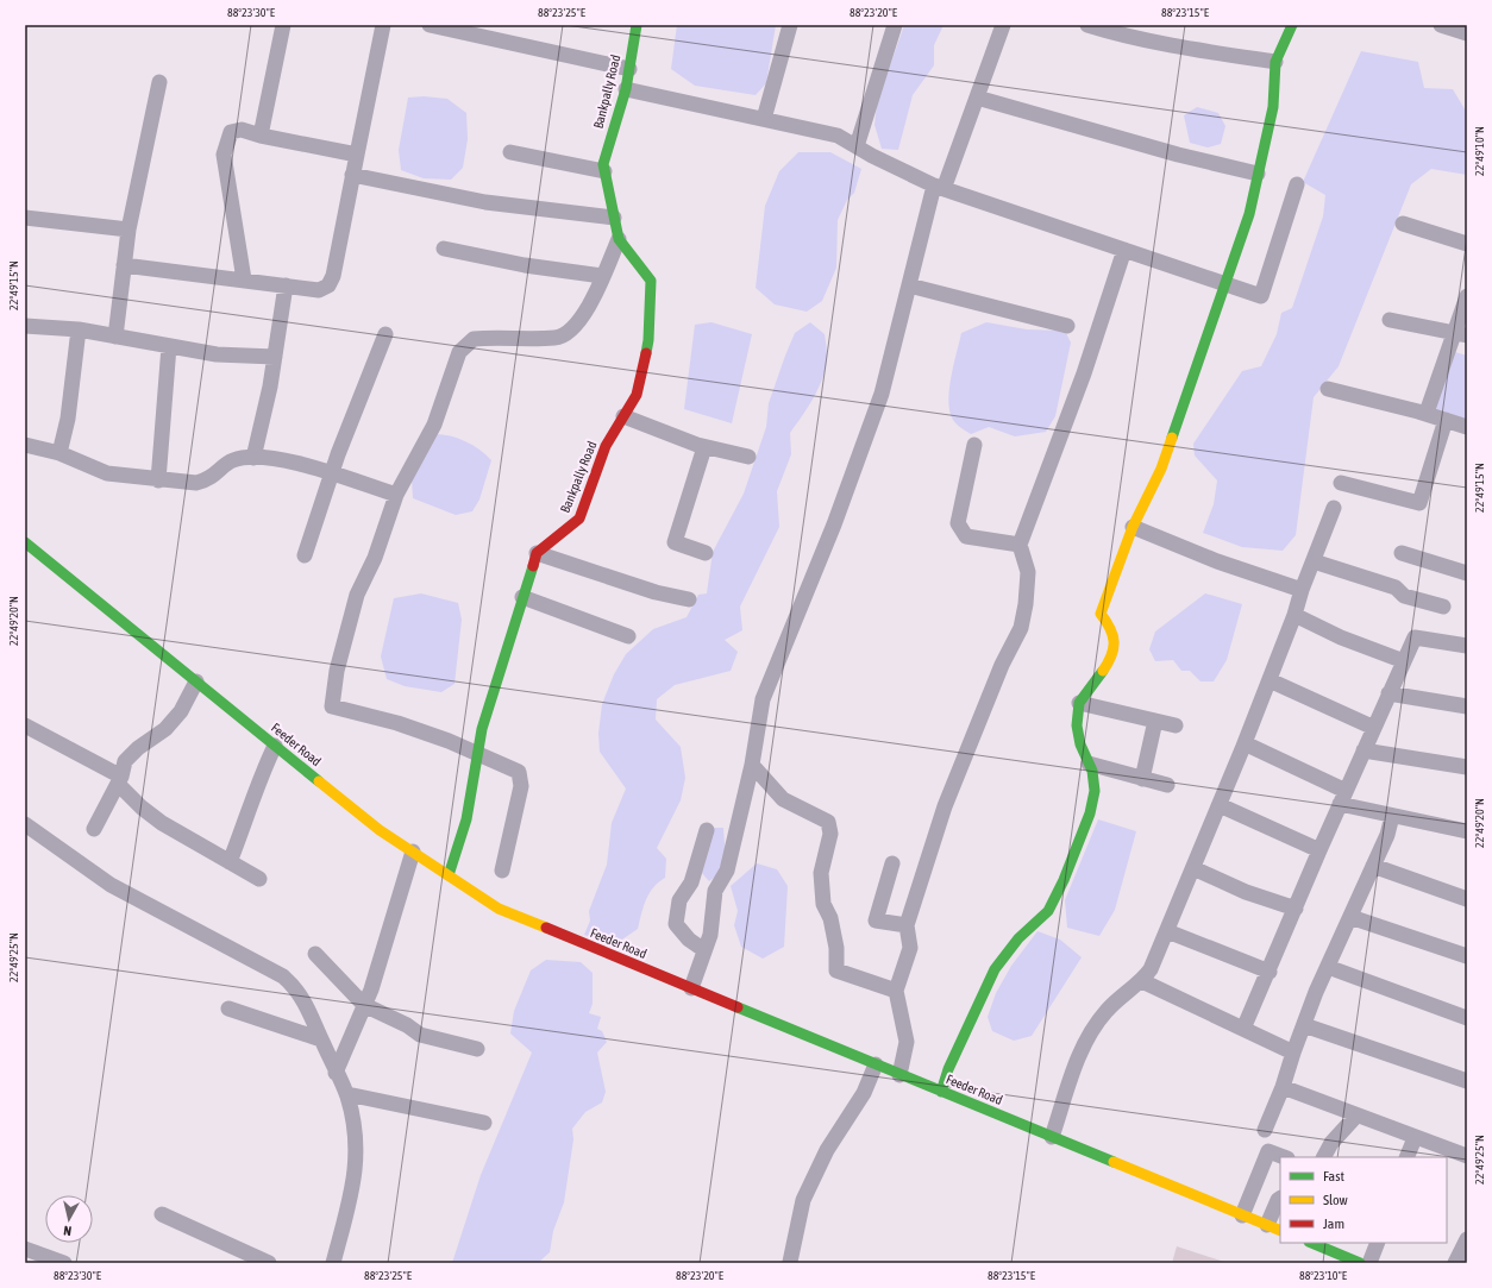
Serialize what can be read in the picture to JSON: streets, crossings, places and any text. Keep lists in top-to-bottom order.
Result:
{
  "streets": {
    "street": ["Bankpally Road", "Feeder Road"]
  },
  "legend": ["Fast", "Slow", "Jam"],
  "north": "bottom",
  "coordinates": [
    "88°23'30\"E",
    "88°23'25\"E",
    "88°23'20\"E",
    "88°23'15\"E",
    "22°49'10\"N",
    "22°49'15\"N",
    "22°49'20\"N",
    "22°49'25\"N",
    "88°23'10\"E"
  ]
}
